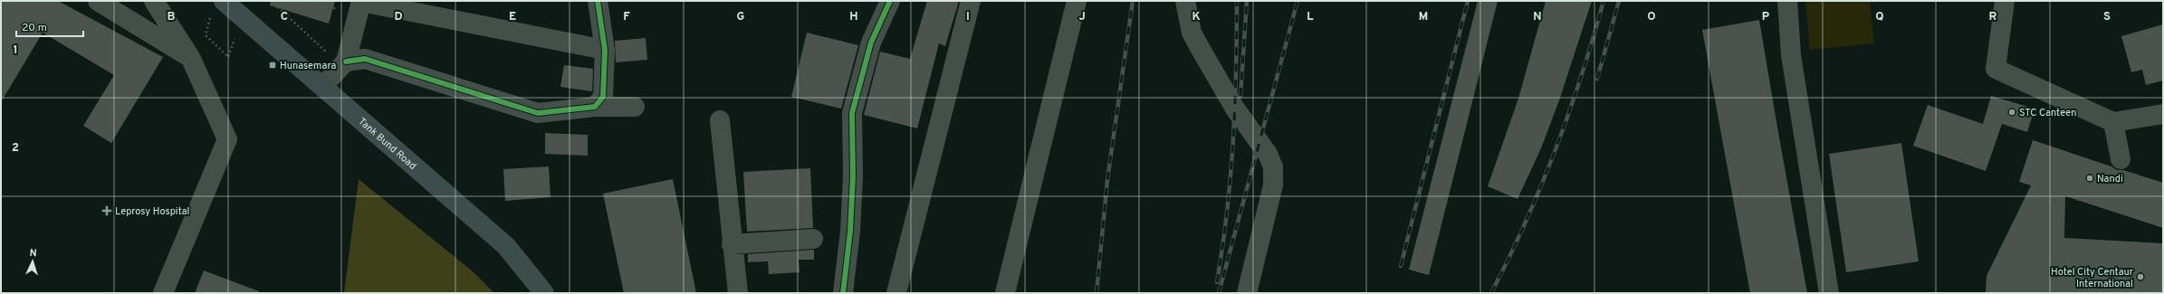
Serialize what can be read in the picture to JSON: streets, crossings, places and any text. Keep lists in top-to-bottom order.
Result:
{
  "streets": {
    "main road": ["Tank Bund Road"]
  },
  "places": {
    "transit": ["Hunasemara"],
    "other": ["STC Canteen", "Nandi", "Hotel City Centaur International"],
    "health": ["Leprosy Hospital"]
  },
  "scale_bar": "20 m",
  "north": "top",
  "grid": {
    "columns": [
      "B",
      "C",
      "D",
      "E",
      "F",
      "G",
      "H",
      "I",
      "J",
      "K",
      "L",
      "M",
      "N",
      "O",
      "P",
      "Q",
      "R",
      "S"
    ],
    "rows": ["1", "2"]
  }
}
